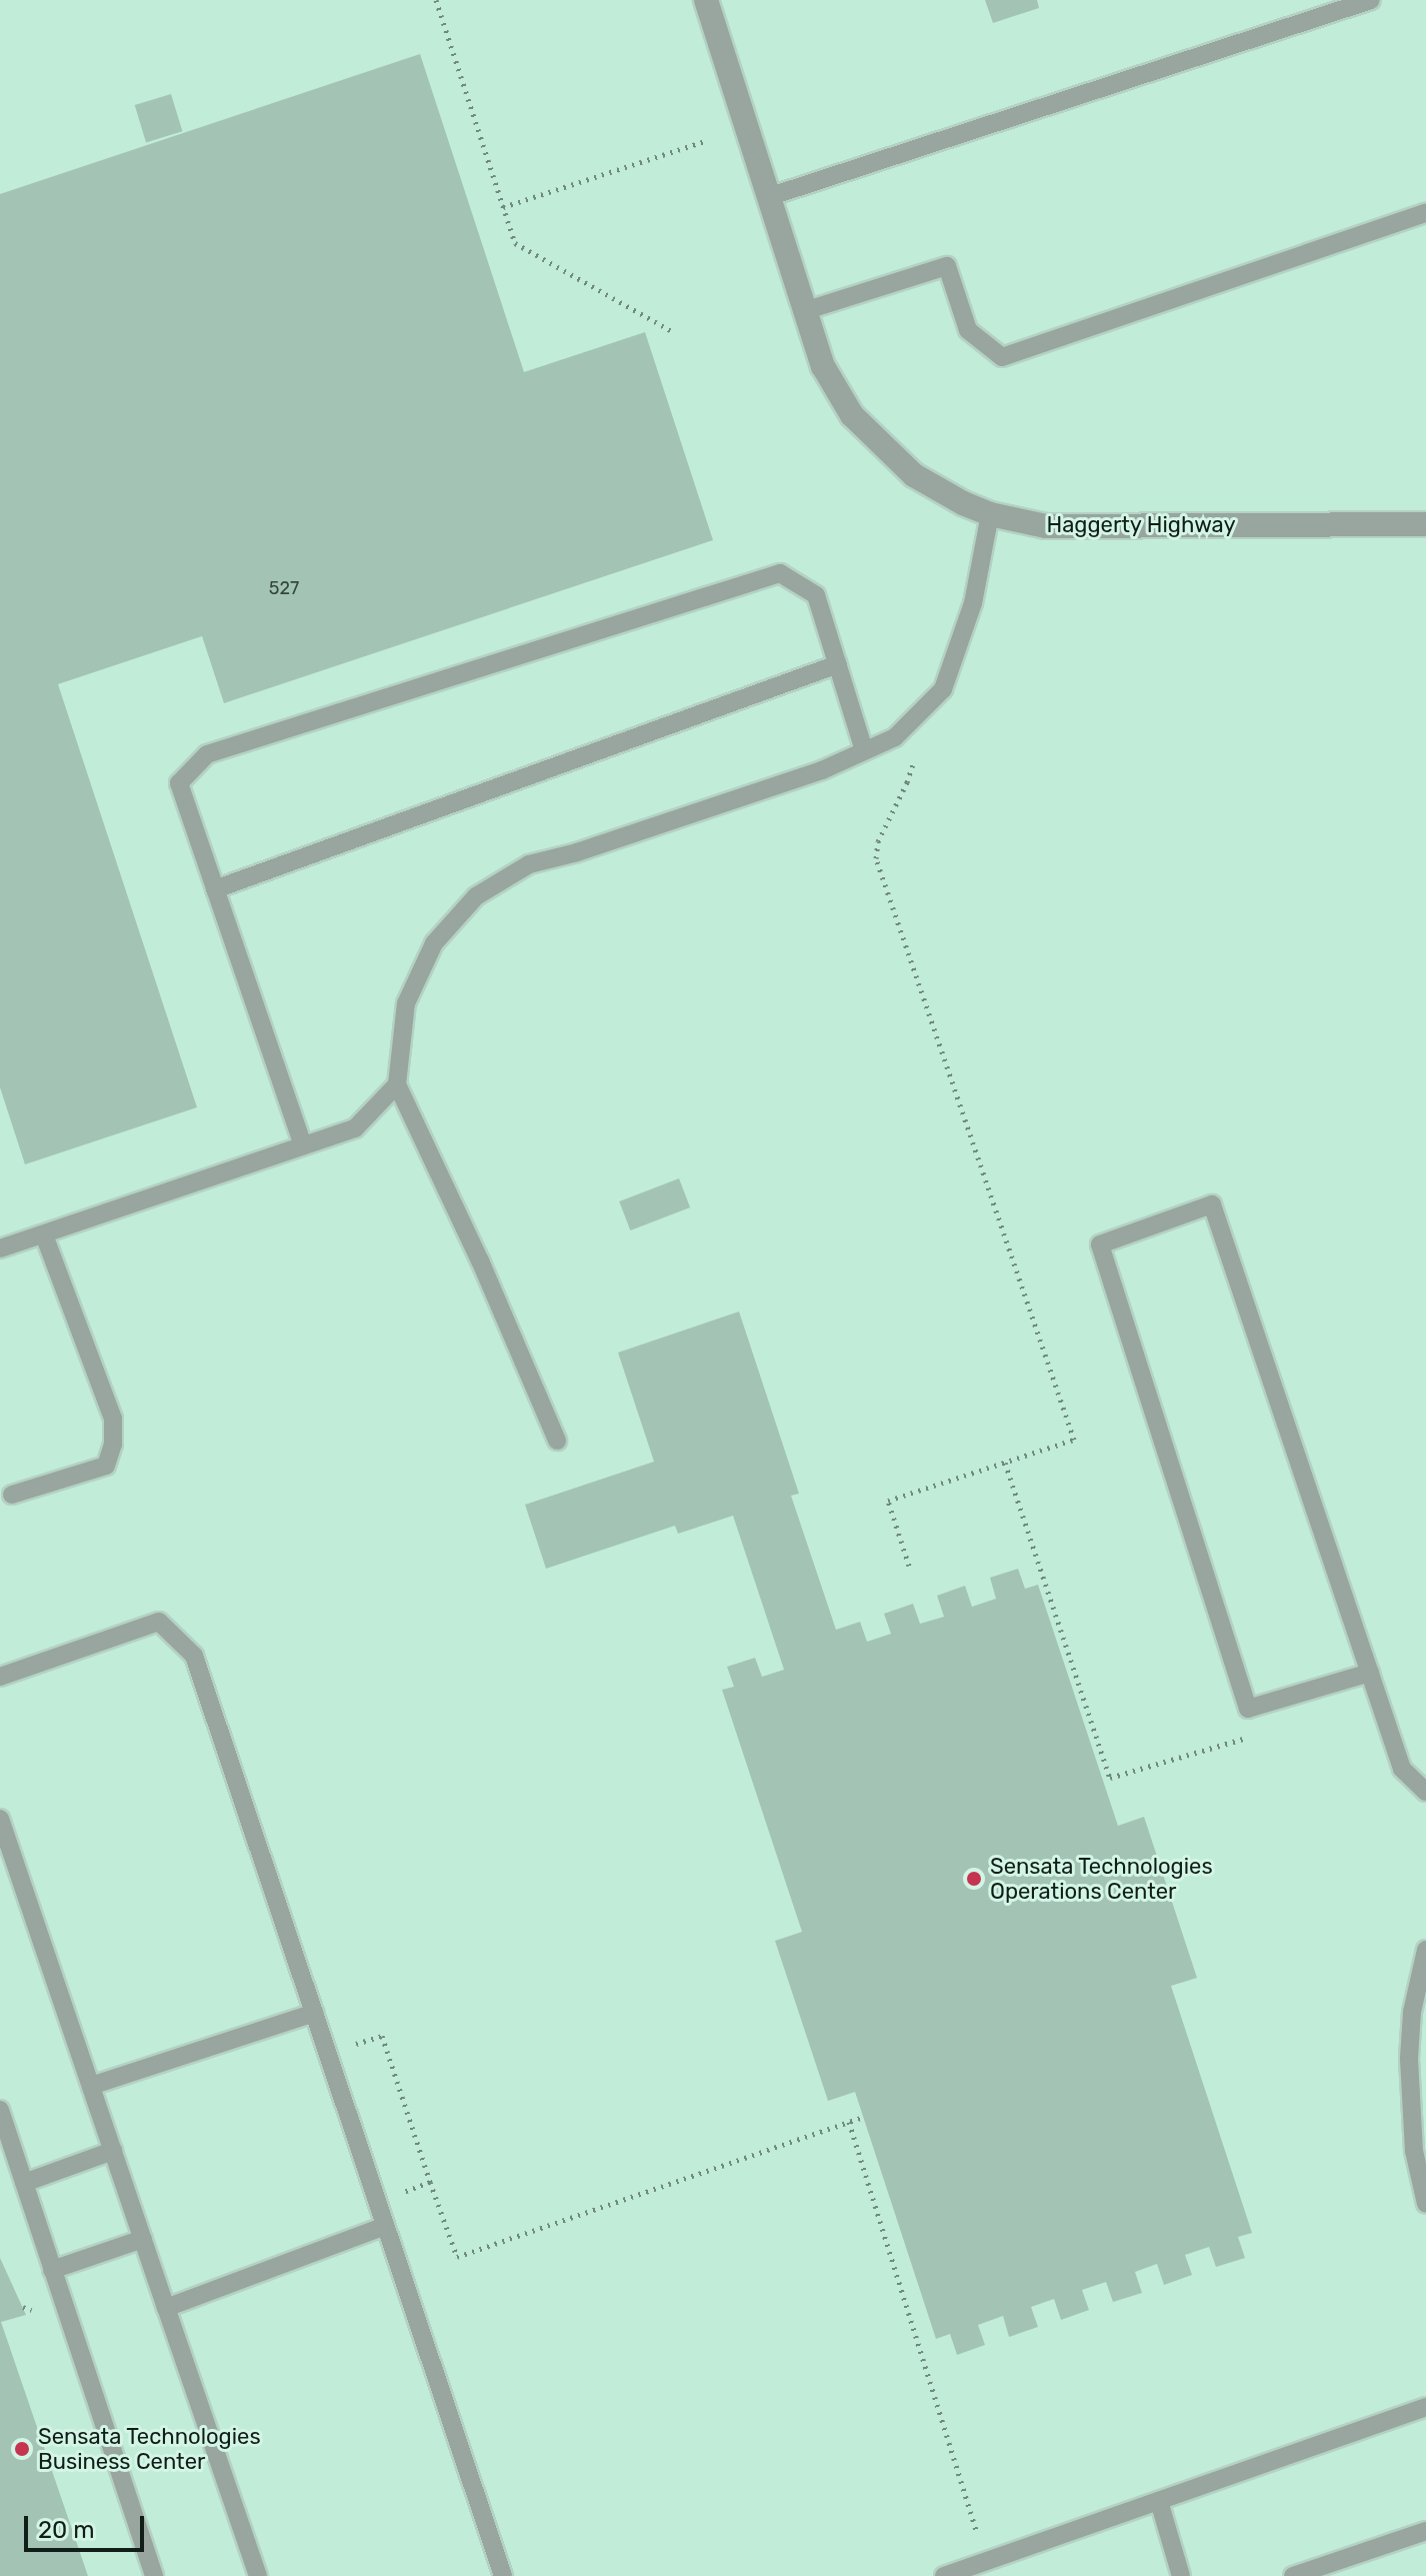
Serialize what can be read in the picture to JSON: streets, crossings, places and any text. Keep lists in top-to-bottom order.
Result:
{
  "streets": {
    "street": ["Haggerty Highway"]
  },
  "places": ["Sensata Technologies Operations Center", "Sensata Technologies Business Center"],
  "house_numbers": ["527"],
  "scale_bar": "20 m"
}
